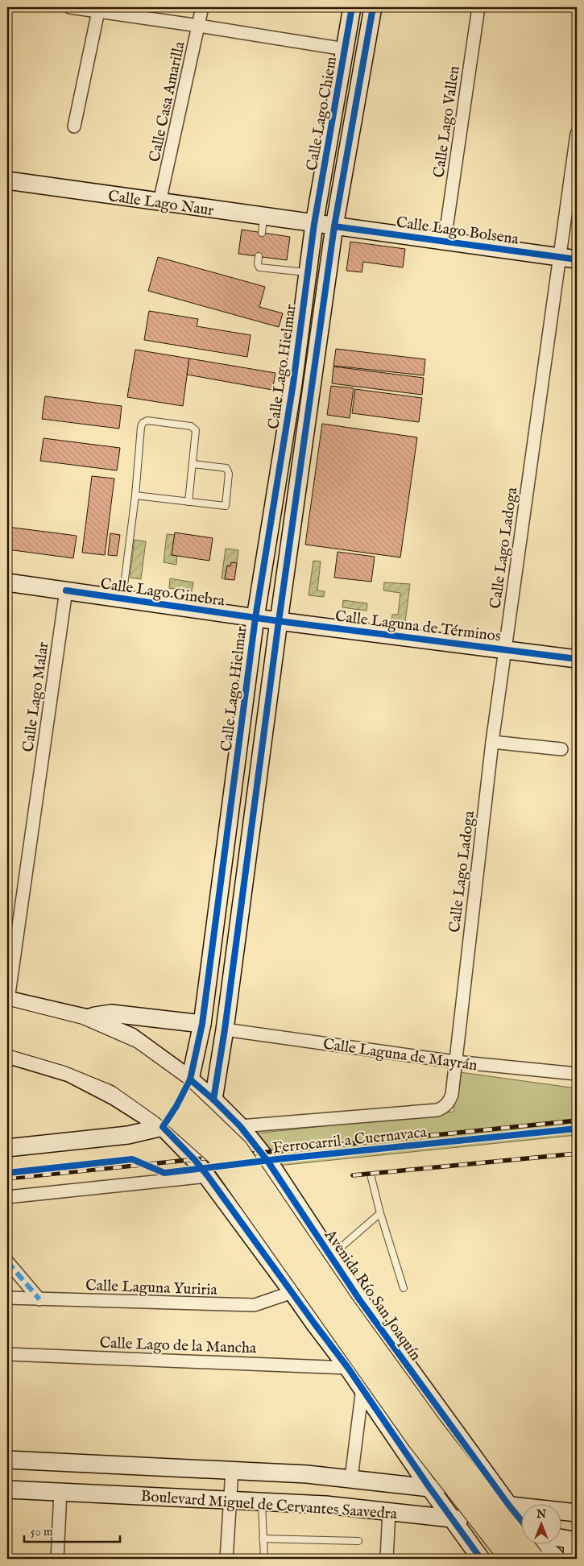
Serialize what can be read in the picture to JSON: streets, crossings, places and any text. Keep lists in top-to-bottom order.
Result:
{
  "streets": {
    "highway": ["Avenida Río San Joaquín"],
    "street": [
      "Calle Casa Amarilla",
      "Calle Lago Chiem",
      "Calle Lago Vallen",
      "Calle Lago Naur",
      "Calle Lago Bolsena",
      "Calle Lago Hielmar",
      "Calle Lago Ladoga",
      "Calle Lago Ginebra",
      "Calle Laguna de Términos",
      "Calle Lago Malar",
      "Calle Laguna de Mayrán",
      "Calle Laguna Yuriria",
      "Calle Lago de la Mancha",
      "Boulevard Miguel de Cervantes Saavedra"
    ],
    "cycle path": ["Ferrocarril a Cuernavaca"]
  },
  "crossings": [
    ["Calle Casa Amarilla", "Calle Lago Naur"],
    ["Calle Lago Chiem", "Calle Lago Naur"],
    ["Calle Lago Chiem", "Calle Lago Bolsena"],
    ["Calle Lago Chiem", "Calle Lago Hielmar"],
    ["Calle Lago Vallen", "Calle Lago Bolsena"],
    ["Calle Lago Naur", "Calle Lago Bolsena"],
    ["Calle Lago Naur", "Calle Lago Hielmar"],
    ["Calle Lago Bolsena", "Calle Lago Hielmar"],
    ["Calle Lago Bolsena", "Calle Lago Ladoga"],
    ["Calle Lago Hielmar", "Calle Lago Ginebra"],
    ["Calle Lago Hielmar", "Calle Laguna de Términos"],
    ["Calle Lago Hielmar", "Avenida Río San Joaquín"],
    ["Calle Lago Ladoga", "Calle Laguna de Términos"],
    ["Calle Lago Ladoga", "Calle Laguna de Mayrán"],
    ["Calle Lago Ladoga", "Avenida Río San Joaquín"],
    ["Calle Lago Ginebra", "Calle Laguna de Términos"],
    ["Calle Lago Ginebra", "Calle Lago Malar"],
    ["Calle Lago Malar", "Avenida Río San Joaquín"],
    ["Avenida Río San Joaquín", "Boulevard Miguel de Cervantes Saavedra"]
  ],
  "scale_bar": "50 m",
  "north": "top"
}
